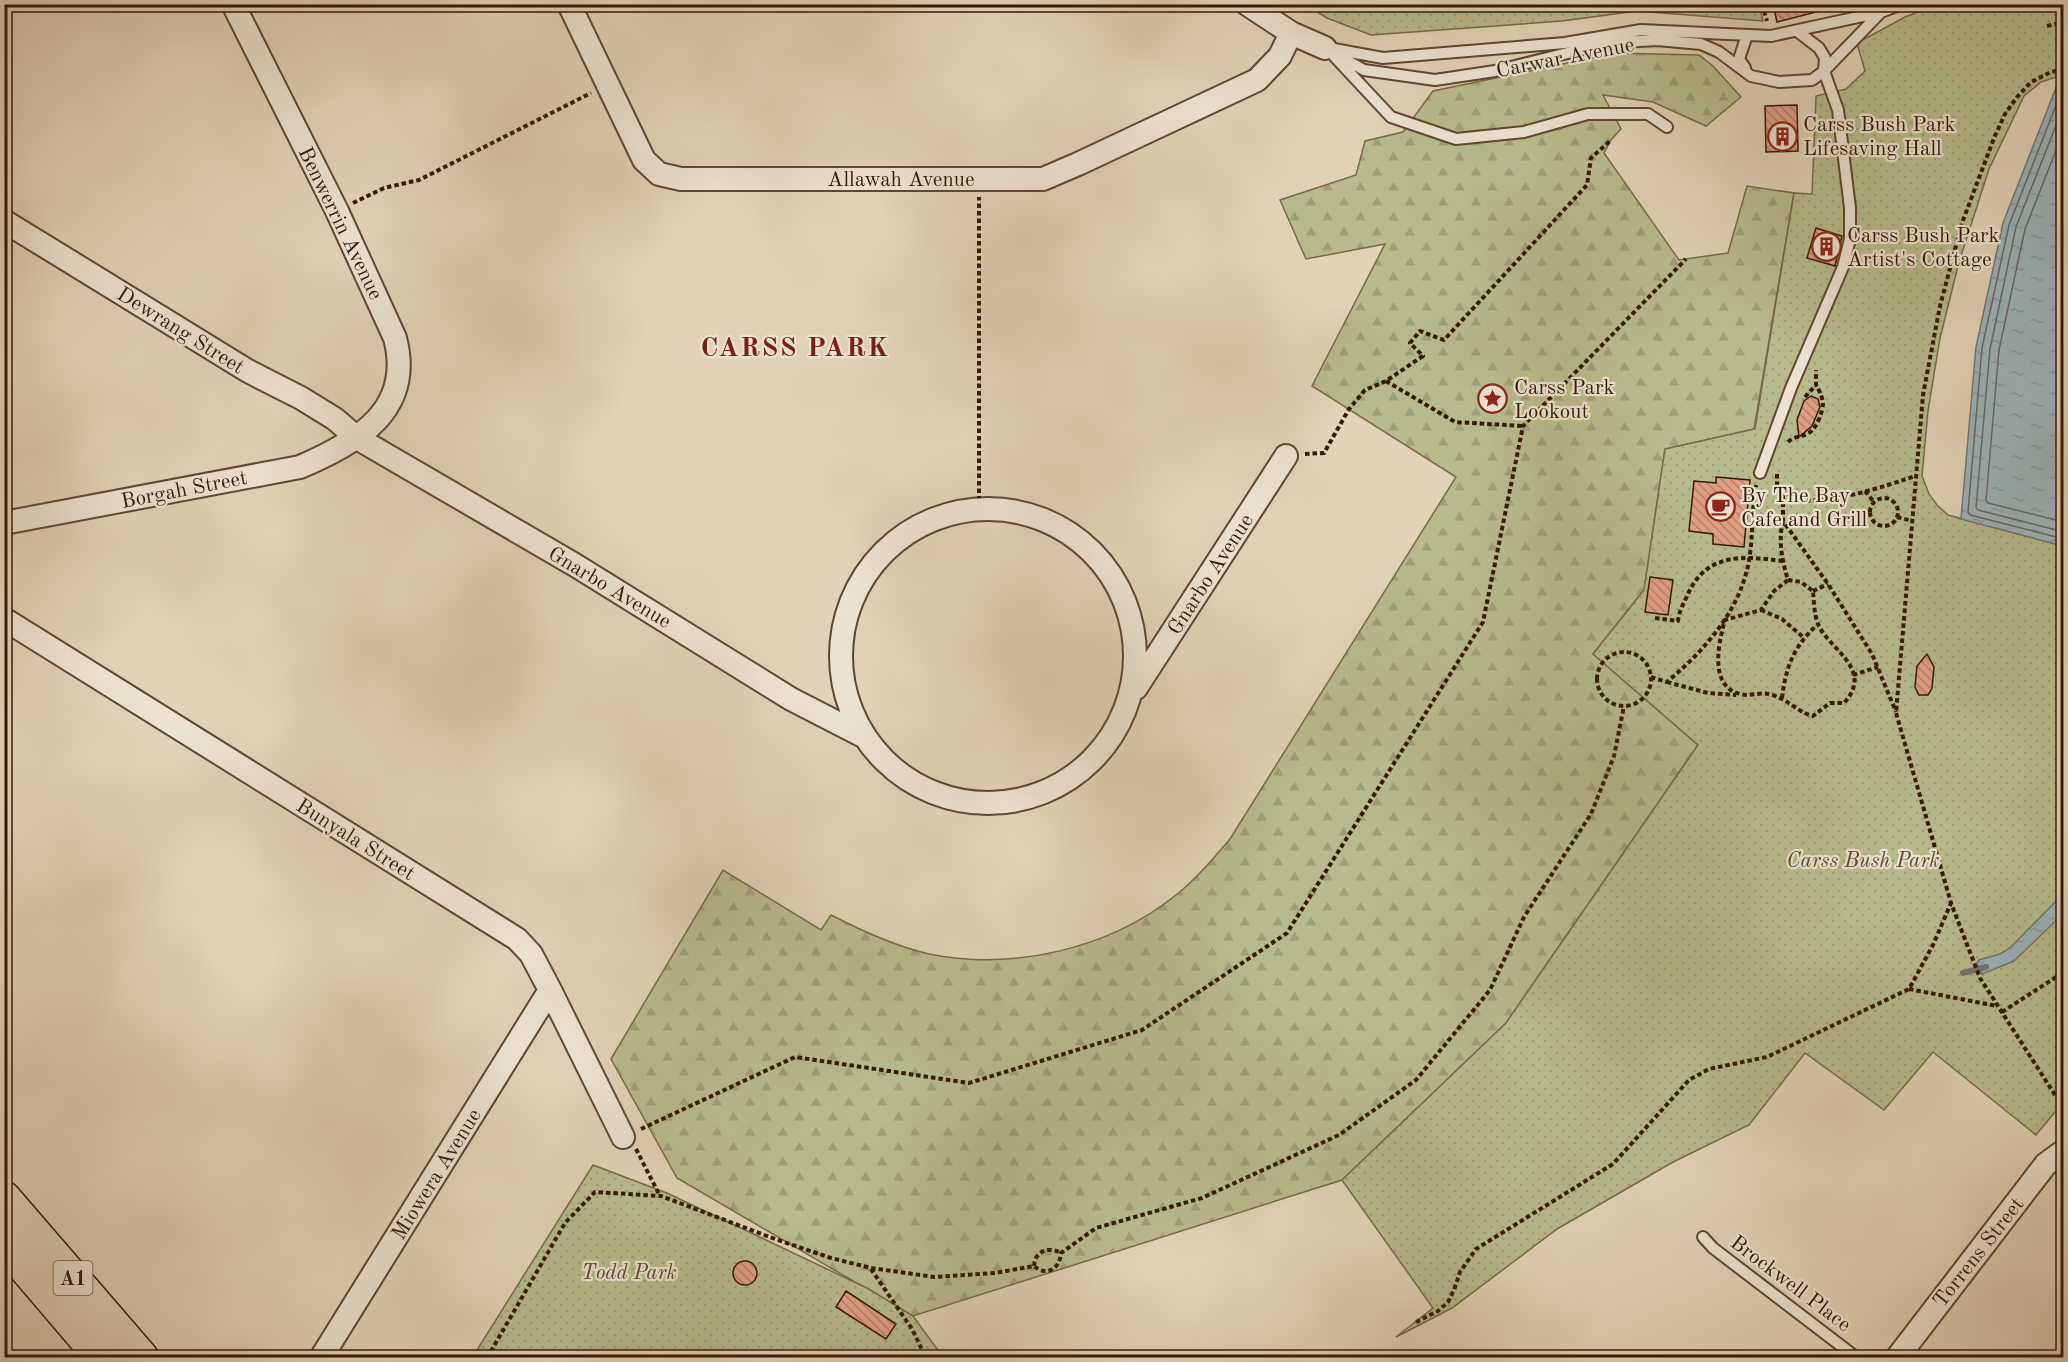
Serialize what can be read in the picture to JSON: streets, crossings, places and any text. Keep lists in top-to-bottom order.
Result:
{
  "streets": {
    "highway": ["A1"],
    "street": [
      "Carwar Avenue",
      "Allawah Avenue",
      "Benwerrin Avenue",
      "Dewrang Street",
      "Borgah Street",
      "Gnarbo Avenue",
      "Bunyala Street",
      "Miowera Avenue",
      "Torrens Street"
    ],
    "lane": ["Brockwell Place"]
  },
  "crossings": [
    ["Carwar Avenue", "Allawah Avenue"],
    ["Benwerrin Avenue", "Dewrang Street"],
    ["Benwerrin Avenue", "Borgah Street"],
    ["Benwerrin Avenue", "Gnarbo Avenue"],
    ["Dewrang Street", "Borgah Street"],
    ["Dewrang Street", "Gnarbo Avenue"],
    ["Borgah Street", "Gnarbo Avenue"],
    ["Bunyala Street", "Miowera Avenue"]
  ],
  "districts": ["CARSS PARK"],
  "parks": ["Carss Bush Park", "Todd Park"],
  "places": {
    "building": ["Carss Bush Park Lifesaving Hall", "Carss Bush Park Artist's Cottage"],
    "place": ["Carss Park Lookout"],
    "cafe": ["By The Bay Cafe and Grill"]
  }
}
